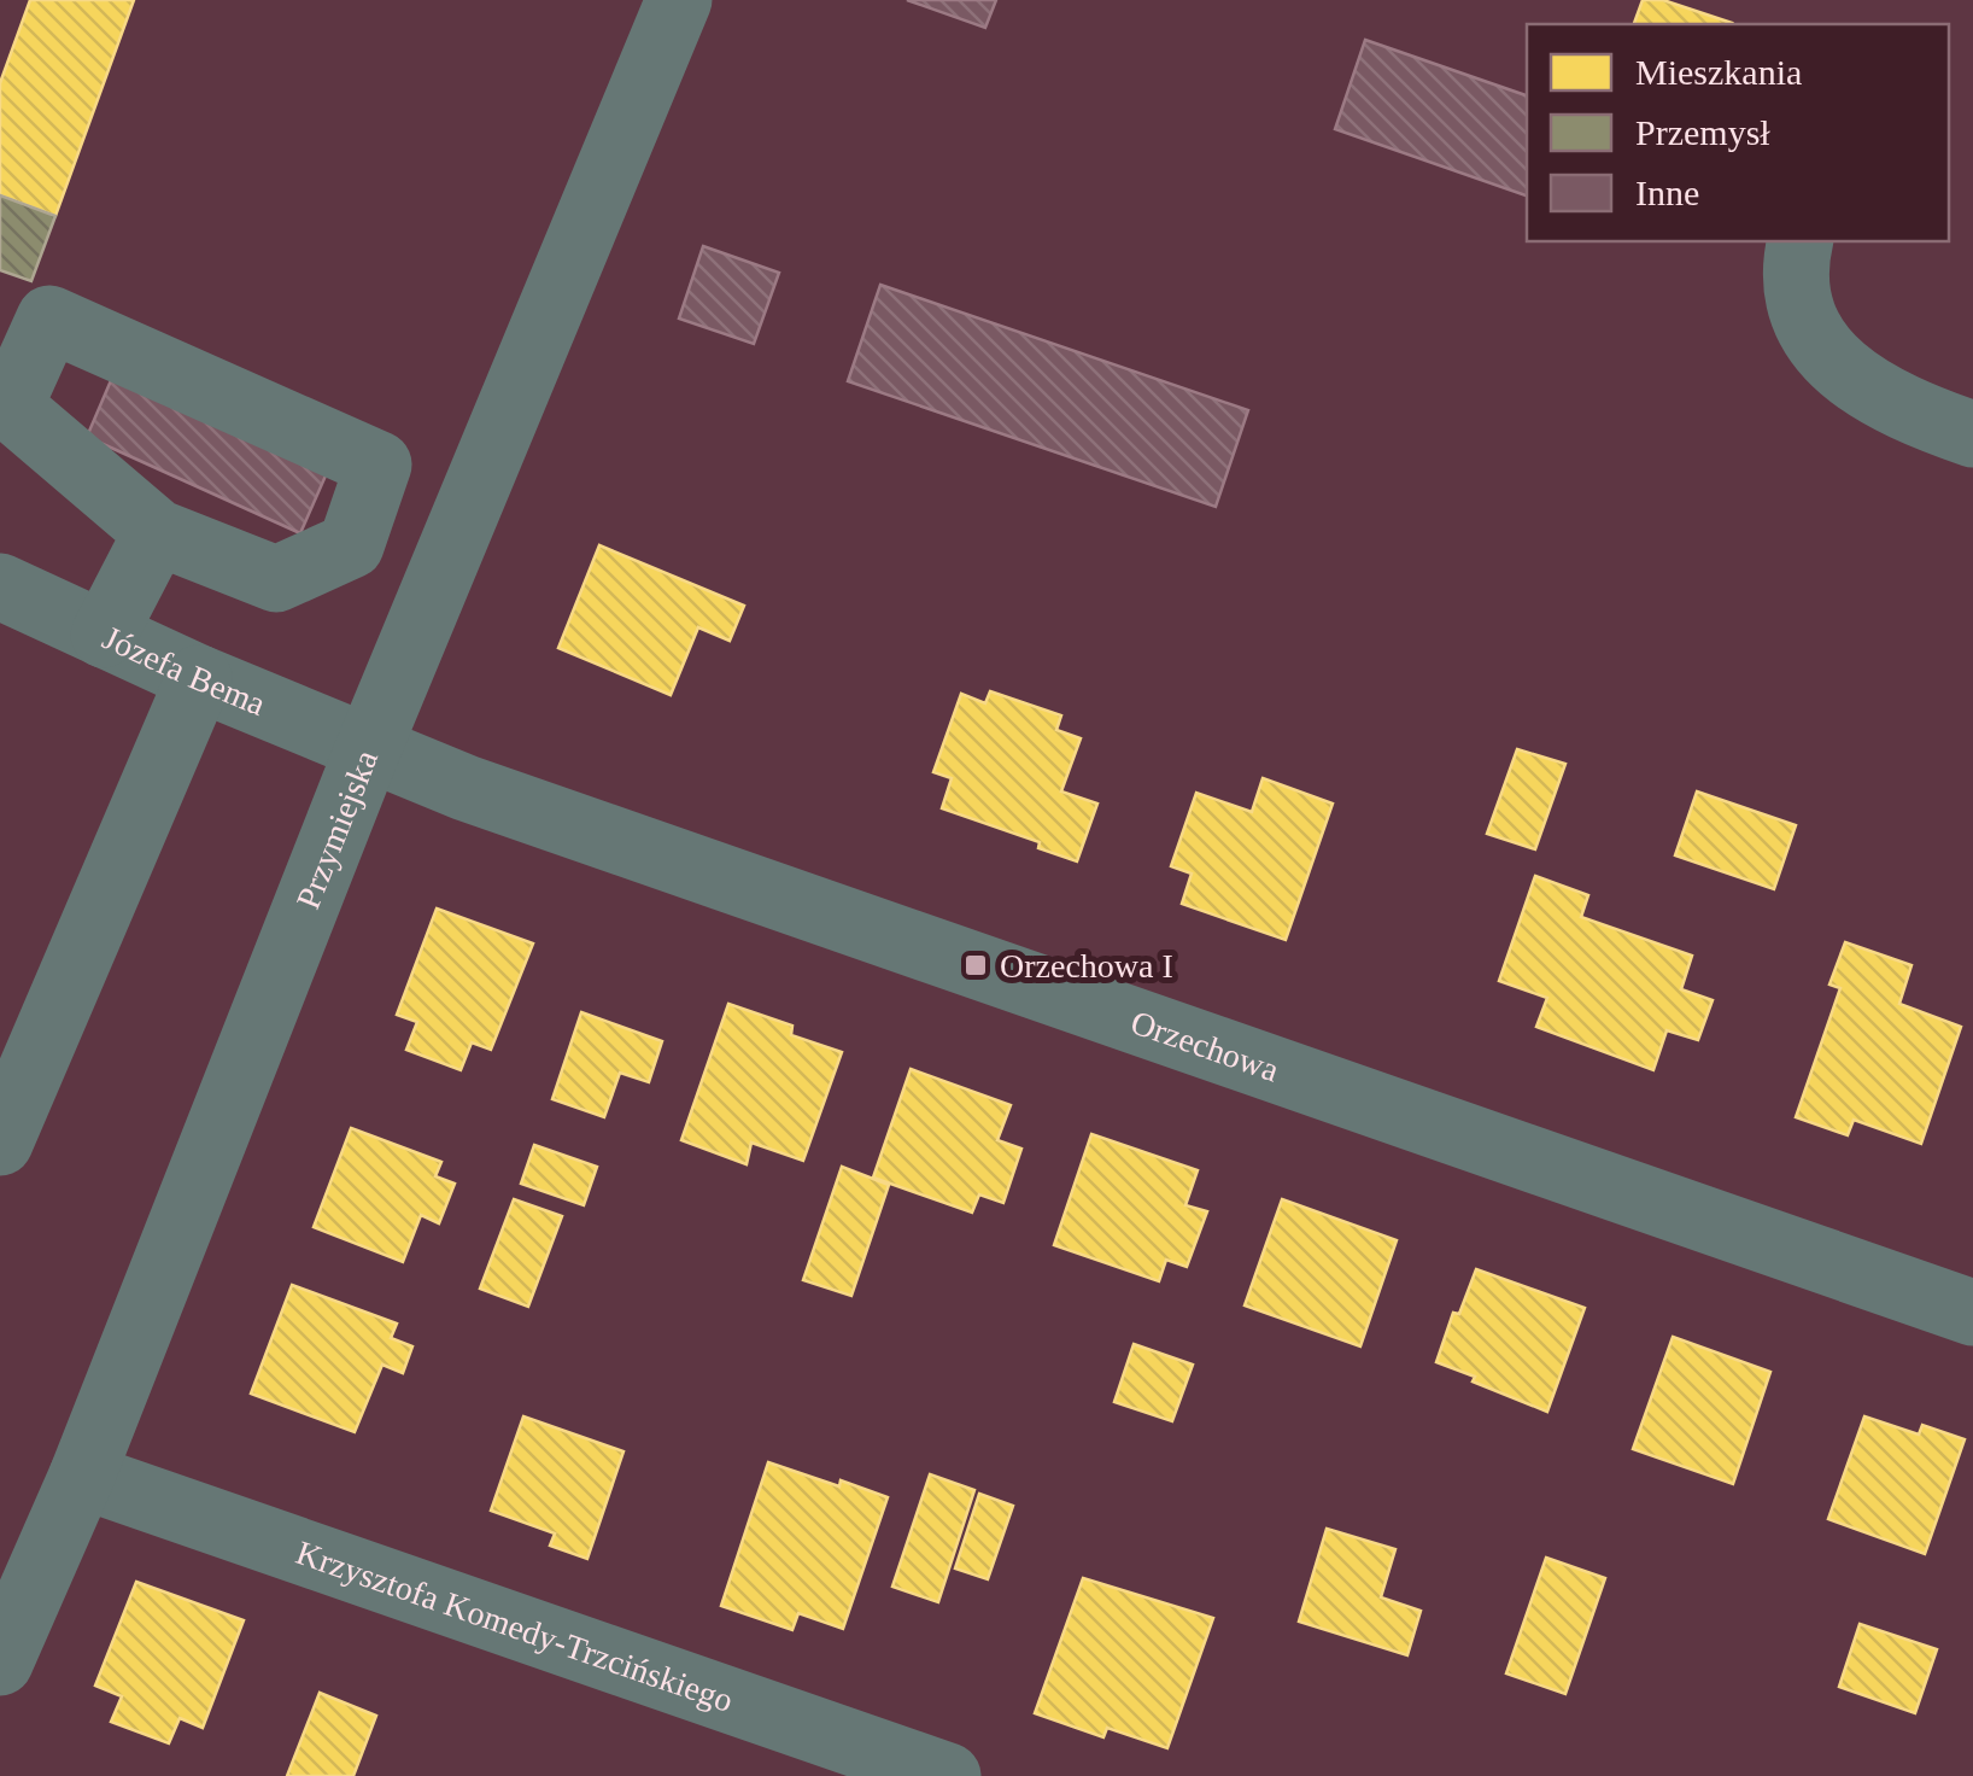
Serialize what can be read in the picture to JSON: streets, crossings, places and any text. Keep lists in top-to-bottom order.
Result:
{
  "streets": {
    "street": [
      "Józefa Bema",
      "Przymiejska",
      "Orzechowa",
      "Krzysztofa Komedy-Trzcińskiego"
    ]
  },
  "crossings": [
    ["Józefa Bema", "Przymiejska"],
    ["Józefa Bema", "Orzechowa"],
    ["Przymiejska", "Orzechowa"],
    ["Przymiejska", "Krzysztofa Komedy-Trzcińskiego"]
  ],
  "places": {
    "transit": ["Orzechowa I"]
  },
  "legend": ["Mieszkania", "Przemysł", "Inne"]
}
